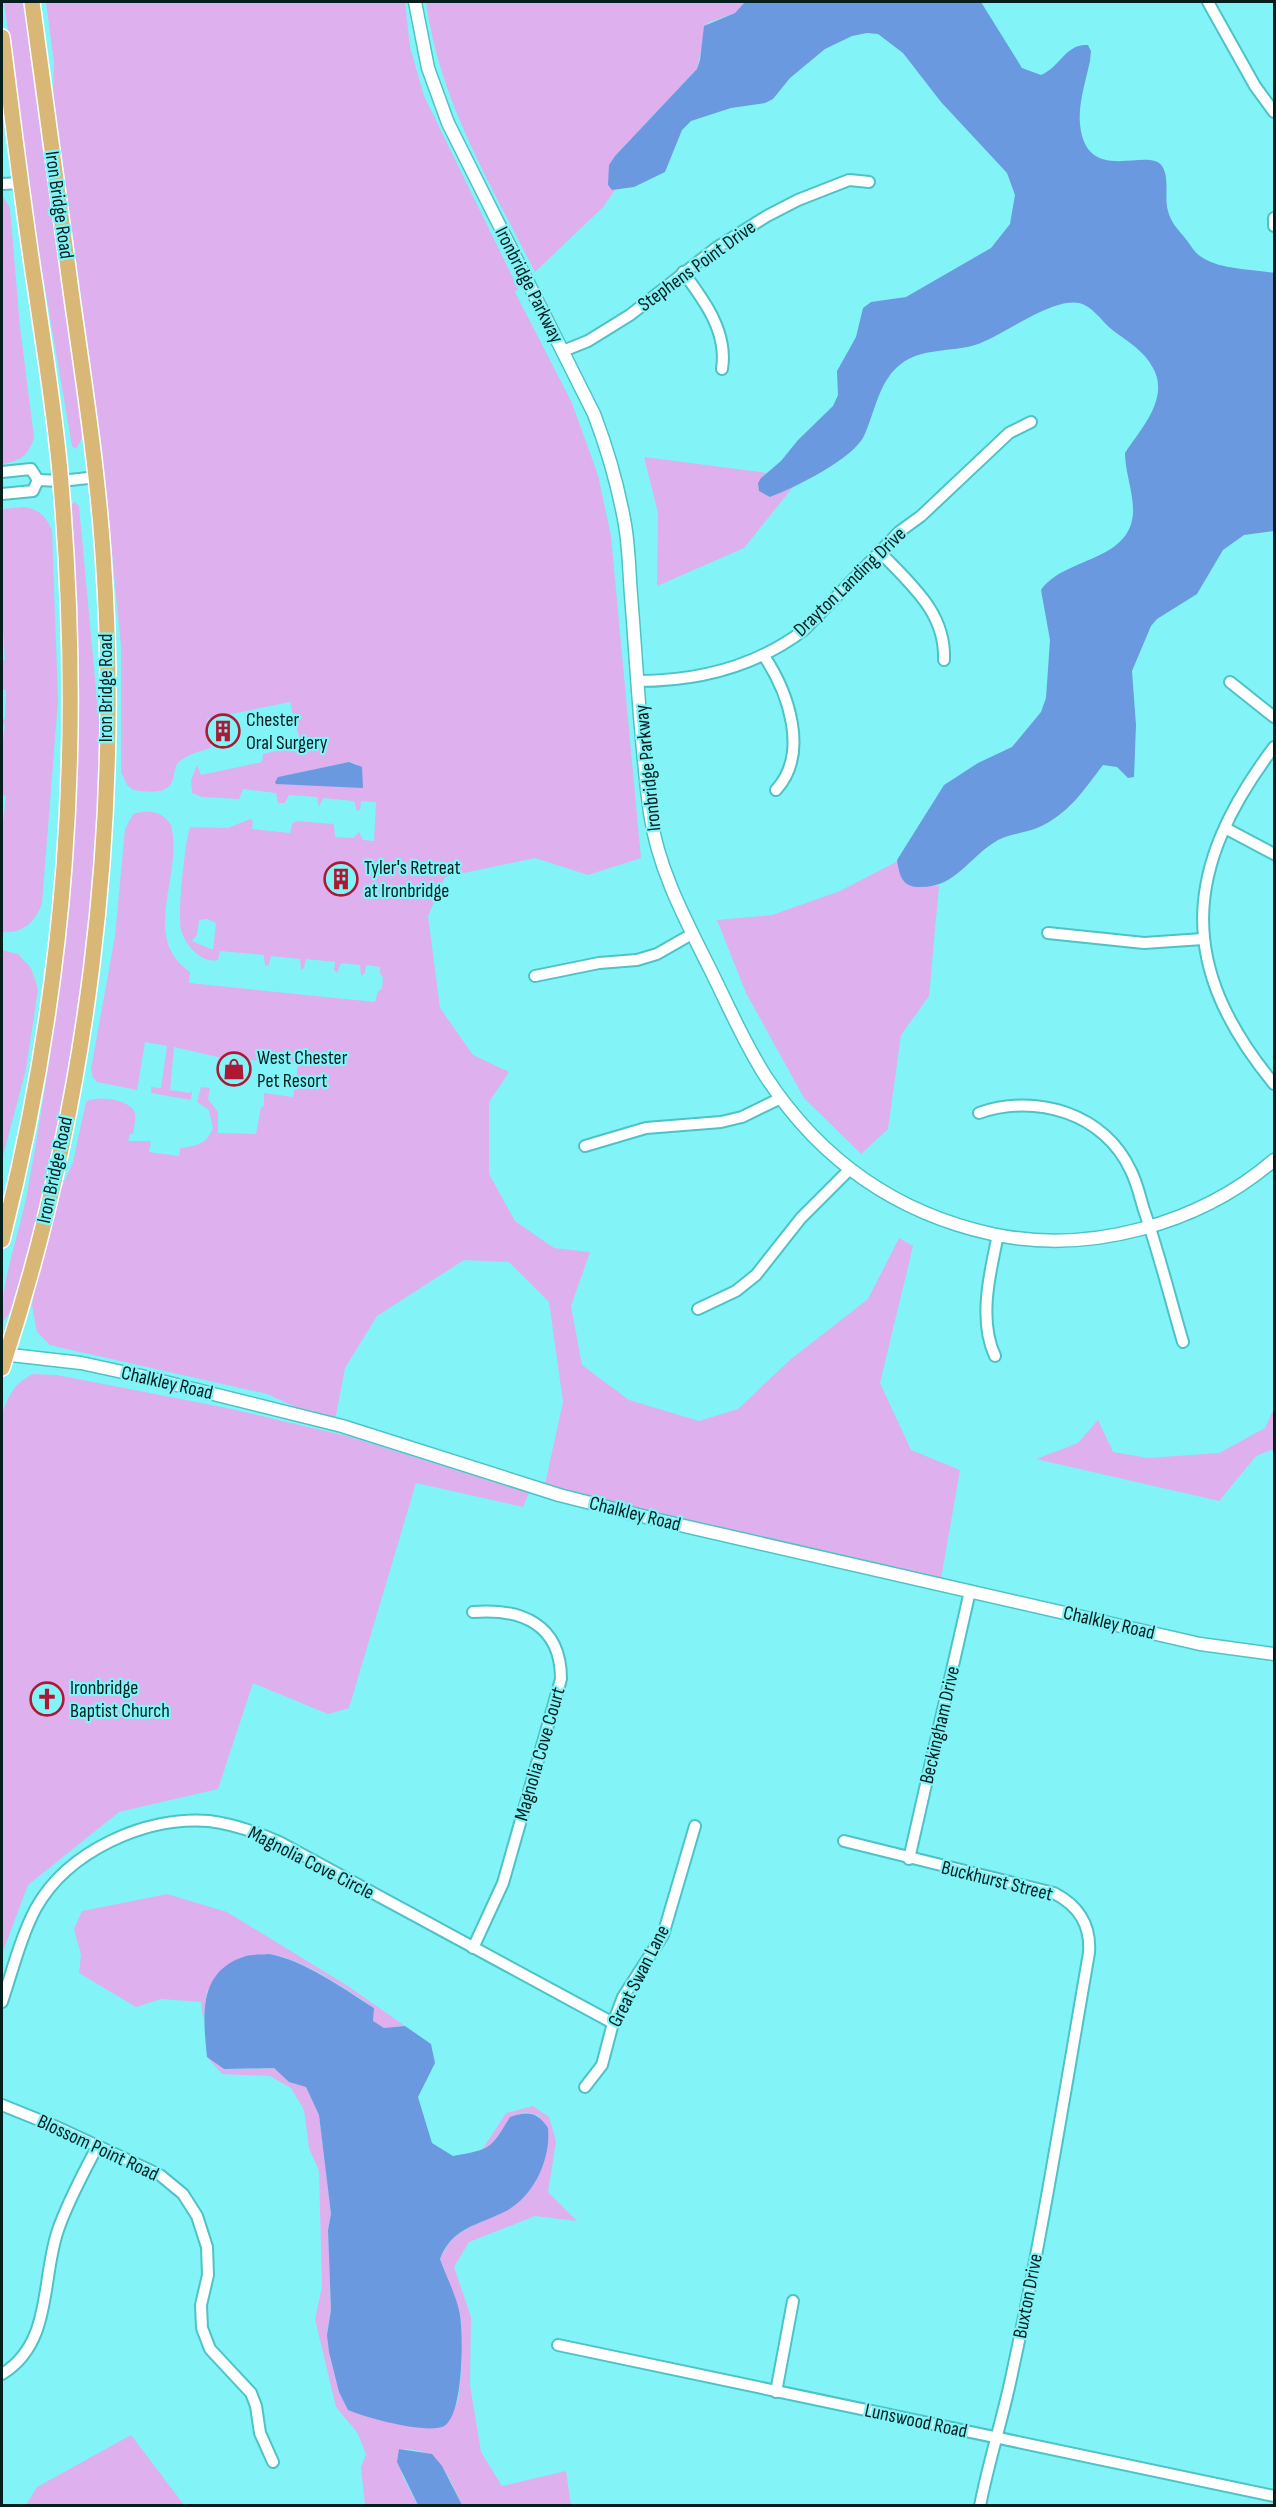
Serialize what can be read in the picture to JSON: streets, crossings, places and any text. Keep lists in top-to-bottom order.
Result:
{
  "streets": {
    "main road": ["Iron Bridge Road"],
    "street": [
      "Stephens Point Drive",
      "Ironbridge Parkway",
      "Drayton Landing Drive",
      "Chalkley Road",
      "Beckingham Drive",
      "Magnolia Cove Court",
      "Magnolia Cove Circle",
      "Buckhurst Street",
      "Great Swan Lane",
      "Blossom Point Road",
      "Buxton Drive",
      "Lunswood Road"
    ]
  },
  "crossings": [
    ["Iron Bridge Road", "Chalkley Road"],
    ["Stephens Point Drive", "Ironbridge Parkway"],
    ["Ironbridge Parkway", "Drayton Landing Drive"],
    ["Chalkley Road", "Beckingham Drive"],
    ["Beckingham Drive", "Buckhurst Street"],
    ["Magnolia Cove Court", "Magnolia Cove Circle"],
    ["Magnolia Cove Circle", "Great Swan Lane"],
    ["Buckhurst Street", "Buxton Drive"],
    ["Buxton Drive", "Lunswood Road"]
  ],
  "places": {
    "building": ["Chester Oral Surgery", "Tyler's Retreat at Ironbridge"],
    "shop": ["West Chester Pet Resort"],
    "church": ["Ironbridge Baptist Church"]
  }
}
